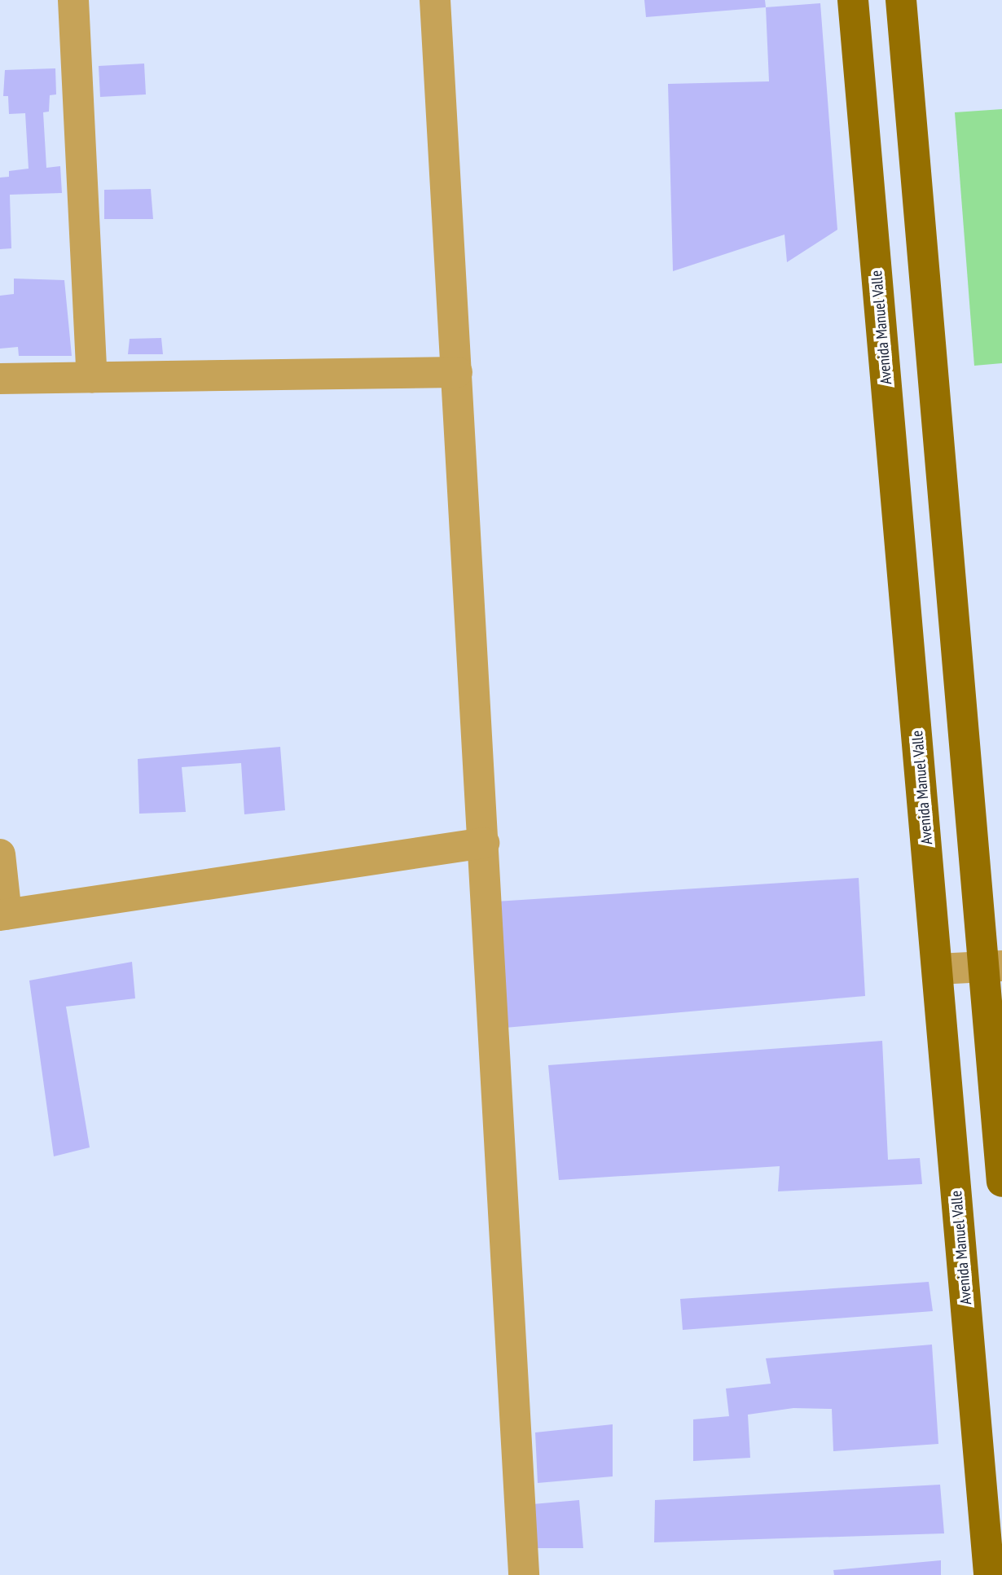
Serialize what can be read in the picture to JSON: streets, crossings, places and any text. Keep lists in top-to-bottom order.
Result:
{
  "streets": {
    "main road": ["Avenida Manuel Valle"]
  }
}
